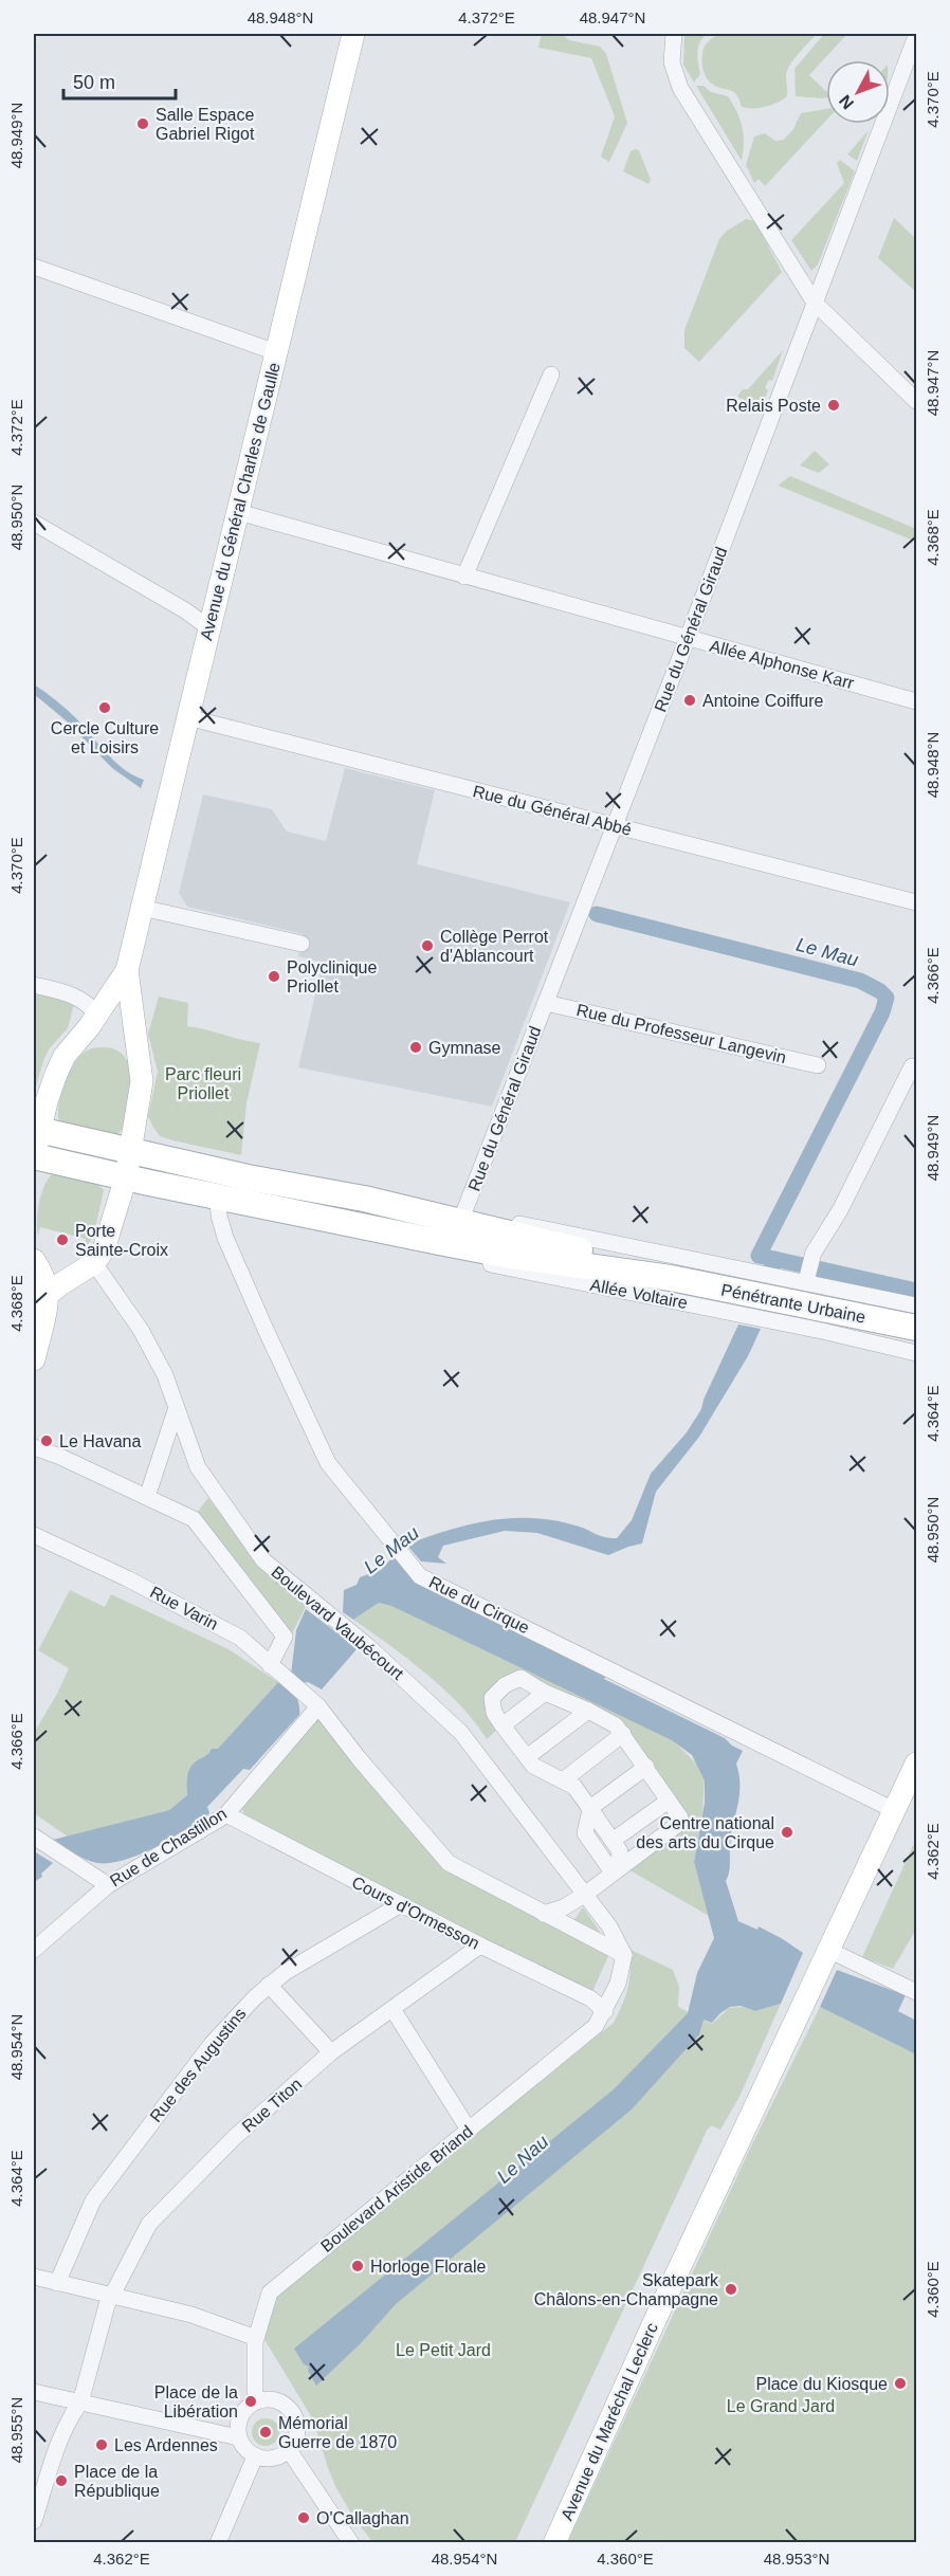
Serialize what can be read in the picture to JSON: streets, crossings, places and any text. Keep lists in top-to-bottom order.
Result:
{
  "streets": {
    "main road": [
      "Avenue du Général Charles de Gaulle",
      "Allée Voltaire",
      "Pénétrante Urbaine",
      "Avenue du Maréchal Leclerc"
    ],
    "street": [
      "Rue du Général Giraud",
      "Allée Alphonse Karr",
      "Rue du Général Abbé",
      "Rue du Professeur Langevin",
      "Rue du Cirque",
      "Rue Varin",
      "Boulevard Vaubécourt",
      "Rue de Chastillon",
      "Cours d'Ormesson",
      "Rue des Augustins",
      "Rue Titon",
      "Boulevard Aristide Briand"
    ]
  },
  "crossings": [
    ["Avenue du Général Charles de Gaulle", "Allée Alphonse Karr"],
    ["Avenue du Général Charles de Gaulle", "Rue du Général Abbé"],
    ["Avenue du Général Charles de Gaulle", "Allée Voltaire"],
    ["Avenue du Général Charles de Gaulle", "Boulevard Vaubécourt"],
    ["Rue du Général Giraud", "Allée Alphonse Karr"],
    ["Rue du Général Giraud", "Rue du Général Abbé"],
    ["Rue du Général Giraud", "Rue du Professeur Langevin"],
    ["Rue du Général Giraud", "Allée Voltaire"],
    ["Allée Voltaire", "Pénétrante Urbaine"],
    ["Allée Voltaire", "Rue du Cirque"],
    ["Rue Varin", "Rue de Chastillon"],
    ["Rue de Chastillon", "Cours d'Ormesson"],
    ["Cours d'Ormesson", "Rue des Augustins"],
    ["Cours d'Ormesson", "Rue Titon"],
    ["Cours d'Ormesson", "Boulevard Aristide Briand"]
  ],
  "water": ["Le Mau", "Le Nau"],
  "parks": ["Parc fleuri Priollet", "Le Petit Jard", "Le Grand Jard"],
  "places": [
    "Salle Espace Gabriel Rigot",
    "Relais Poste",
    "Antoine Coiffure",
    "Cercle Culture et Loisirs",
    "Collège Perrot d'Ablancourt",
    "Polyclinique Priollet",
    "Gymnase",
    "Porte Sainte-Croix",
    "Le Havana",
    "Centre national des arts du Cirque",
    "Horloge Florale",
    "Skatepark Châlons-en-Champagne",
    "Place du Kiosque",
    "Place de la Libération",
    "Mémorial Guerre de 1870",
    "Les Ardennes",
    "Place de la République",
    "O'Callaghan"
  ],
  "scale_bar": "50 m",
  "north": "bottom left",
  "coordinates": [
    "48.948°N",
    "4.372°E",
    "48.947°N",
    "4.370°E",
    "48.949°N",
    "48.950°N",
    "4.368°E",
    "4.366°E",
    "4.364°E",
    "4.362°E",
    "48.954°N",
    "4.360°E",
    "48.955°N",
    "48.953°N"
  ]
}
